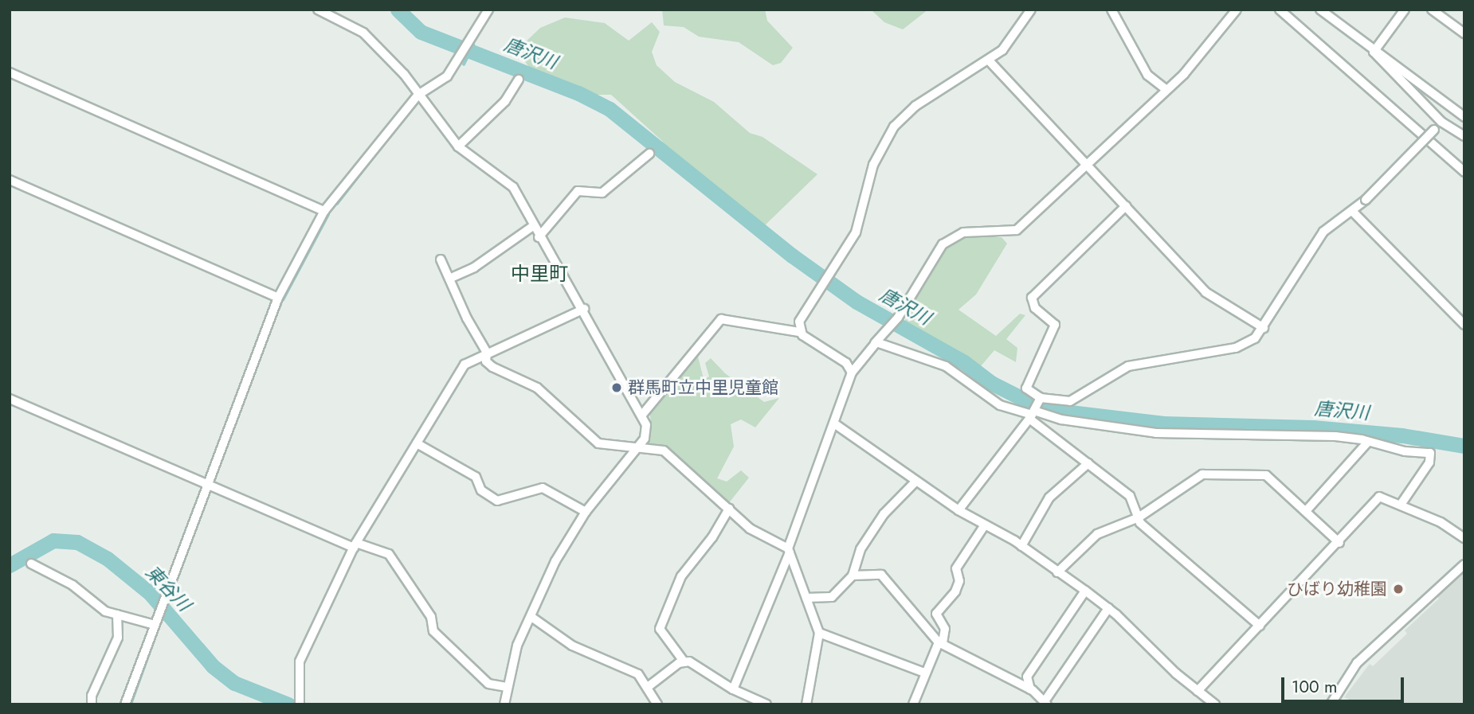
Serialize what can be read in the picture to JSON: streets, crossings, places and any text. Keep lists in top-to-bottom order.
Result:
{
  "districts": ["中里町"],
  "water": ["唐沢川", "東谷川"],
  "places": ["群馬町立中里児童館", "ひばり幼稚園"],
  "scale_bar": "100 m"
}
